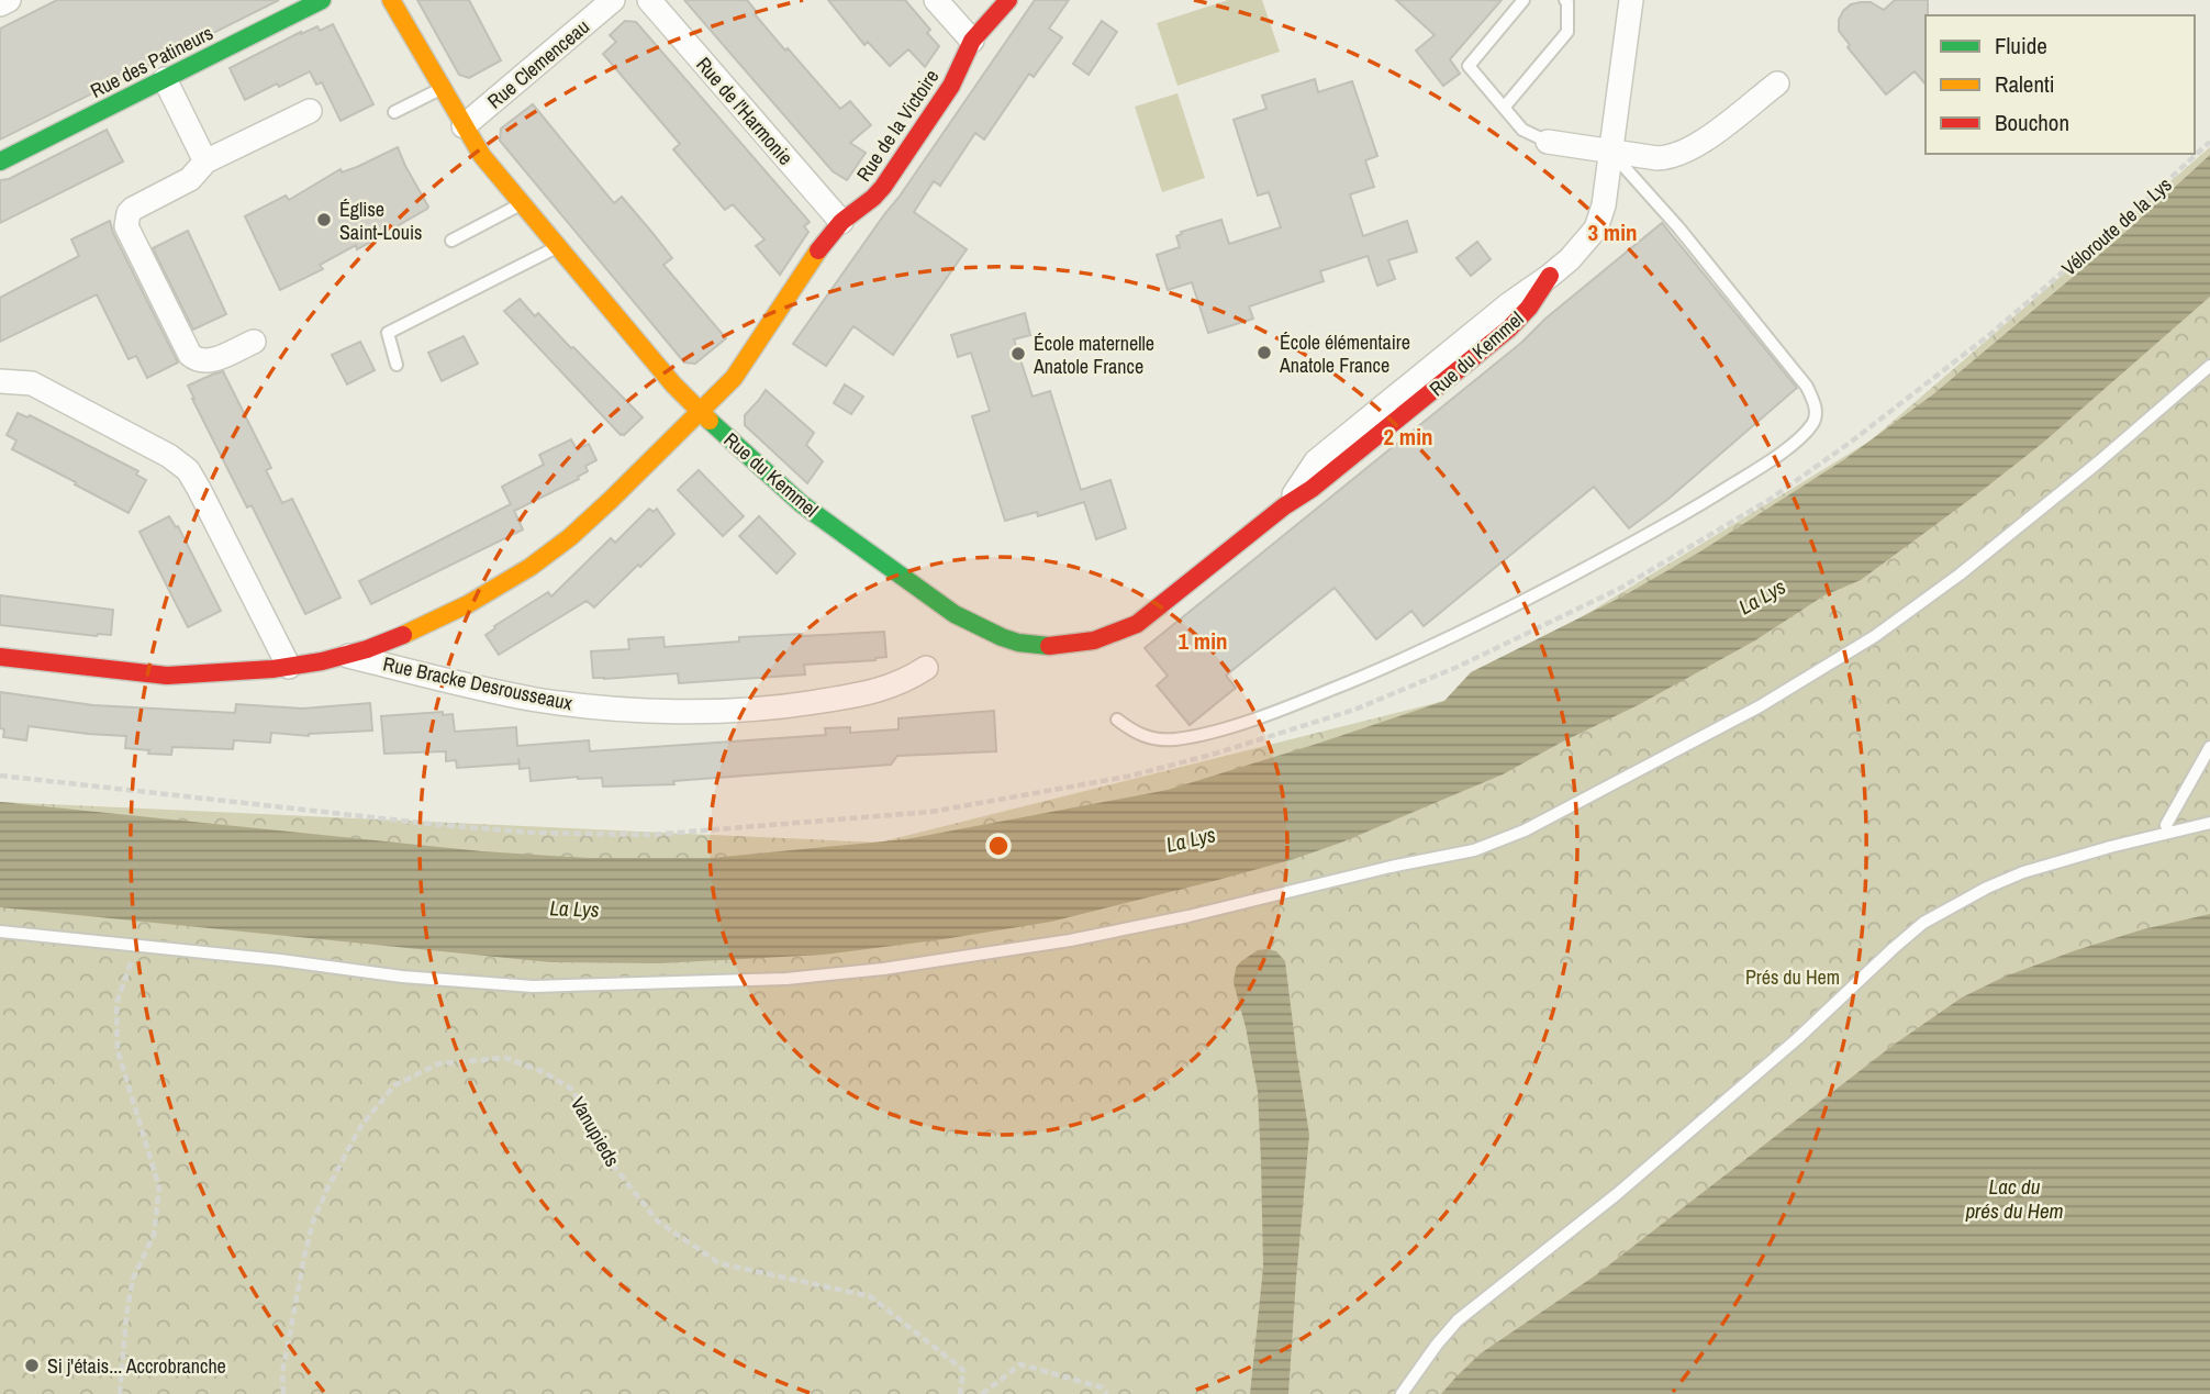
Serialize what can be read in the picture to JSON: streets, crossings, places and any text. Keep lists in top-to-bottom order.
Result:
{
  "streets": {
    "street": [
      "Rue des Patineurs",
      "Rue Clemenceau",
      "Rue de l'Harmonie",
      "Rue de la Victoire",
      "Rue du Kemmel",
      "Rue Bracke Desrousseaux"
    ],
    "path": ["Véloroute de la Lys", "Vanupieds"]
  },
  "crossings": [
    ["Rue Clemenceau", "Rue du Kemmel"],
    ["Rue de l'Harmonie", "Rue de la Victoire"],
    ["Rue de la Victoire", "Rue du Kemmel"],
    ["Rue de la Victoire", "Rue Bracke Desrousseaux"],
    ["Rue du Kemmel", "Rue Bracke Desrousseaux"]
  ],
  "water": ["La Lys", "Lac du prés du Hem"],
  "parks": ["Prés du Hem"],
  "places": [
    "Église Saint-Louis",
    "École élémentaire Anatole France",
    "École maternelle Anatole France",
    "Si j'étais... Accrobranche"
  ],
  "legend": ["Fluide", "Ralenti", "Bouchon"],
  "rings": ["3 min", "2 min", "1 min"]
}
